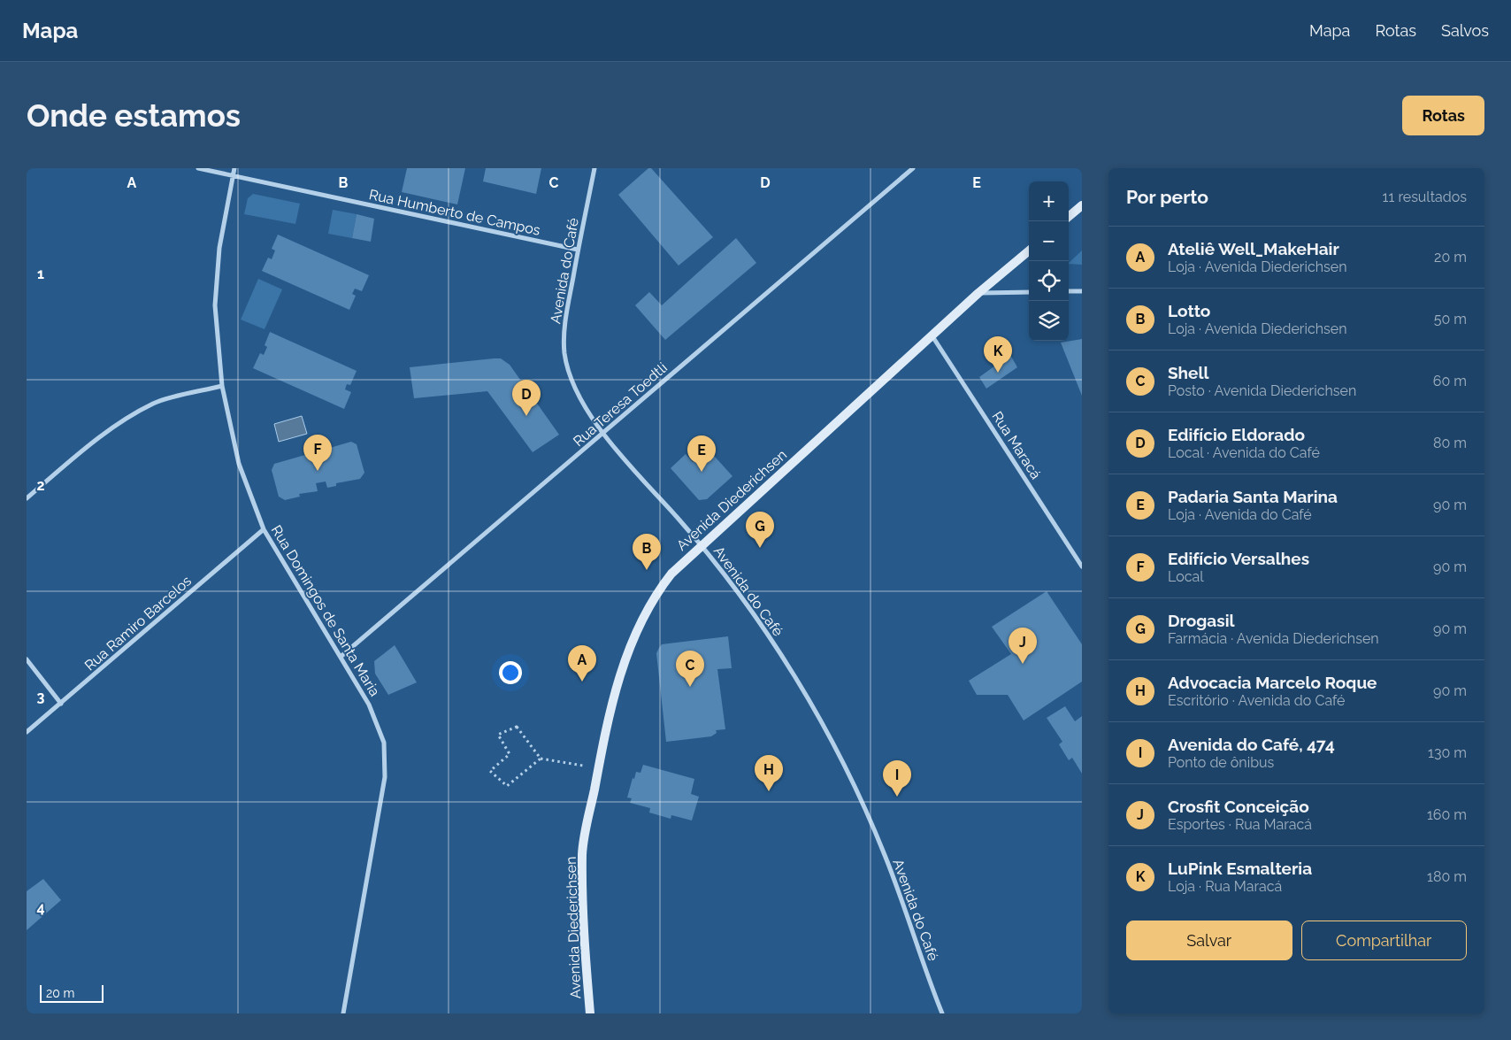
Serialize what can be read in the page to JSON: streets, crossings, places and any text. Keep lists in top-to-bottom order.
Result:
{
  "streets": {
    "street": [
      "Rua Humberto de Campos",
      "Avenida do Café",
      "Rua Teresa Toedtli",
      "Rua Maracá",
      "Avenida Diederichsen",
      "Rua Domingos de Santa Maria",
      "Rua Ramiro Barcelos"
    ]
  },
  "crossings": [
    ["Rua Humberto de Campos", "Avenida do Café"],
    ["Rua Humberto de Campos", "Rua Domingos de Santa Maria"],
    ["Avenida do Café", "Rua Teresa Toedtli"],
    ["Avenida do Café", "Avenida Diederichsen"],
    ["Rua Teresa Toedtli", "Rua Domingos de Santa Maria"],
    ["Rua Maracá", "Avenida Diederichsen"],
    ["Rua Domingos de Santa Maria", "Rua Ramiro Barcelos"]
  ],
  "scale_bar": "20 m",
  "page": {
    "header": "Mapa",
    "nav": ["Mapa", "Rotas", "Salvos"],
    "buttons": [
      "Rotas",
      ["Salvar", "Compartilhar"]
    ],
    "title": "Onde estamos",
    "heading": ["Por perto", "11 resultados"],
    "map_buttons": ["+", "−"],
    "list": [
      {
        "mark": "A",
        "name": "Ateliê Well_MakeHair",
        "note": "Loja · Avenida Diederichsen",
        "value": "20 m"
      },
      {
        "mark": "B",
        "name": "Lotto",
        "note": "Loja · Avenida Diederichsen",
        "value": "50 m"
      },
      {
        "mark": "C",
        "name": "Shell",
        "note": "Posto · Avenida Diederichsen",
        "value": "60 m"
      },
      {
        "mark": "D",
        "name": "Edifício Eldorado",
        "note": "Local · Avenida do Café",
        "value": "80 m"
      },
      {
        "mark": "E",
        "name": "Padaria Santa Marina",
        "note": "Loja · Avenida do Café",
        "value": "90 m"
      },
      {
        "mark": "F",
        "name": "Edifício Versalhes",
        "note": "Local",
        "value": "90 m"
      },
      {
        "mark": "G",
        "name": "Drogasil",
        "note": "Farmácia · Avenida Diederichsen",
        "value": "90 m"
      },
      {
        "mark": "H",
        "name": "Advocacia Marcelo Roque",
        "note": "Escritório · Avenida do Café",
        "value": "90 m"
      },
      {
        "mark": "I",
        "name": "Avenida do Café, 474",
        "note": "Ponto de ônibus",
        "value": "130 m"
      },
      {
        "mark": "J",
        "name": "Crosfit Conceição",
        "note": "Esportes · Rua Maracá",
        "value": "160 m"
      },
      {
        "mark": "K",
        "name": "LuPink Esmalteria",
        "note": "Loja · Rua Maracá",
        "value": "180 m"
      }
    ],
    "pins": [
      "K",
      "D",
      "F",
      "E",
      "G",
      "B",
      "J",
      "A",
      "C",
      "H",
      "I"
    ],
    "scale": "20 m"
  },
  "grid": {
    "columns": [
      "A",
      "B",
      "C",
      "D",
      "E"
    ],
    "rows": [
      "1",
      "2",
      "3",
      "4"
    ]
  }
}
